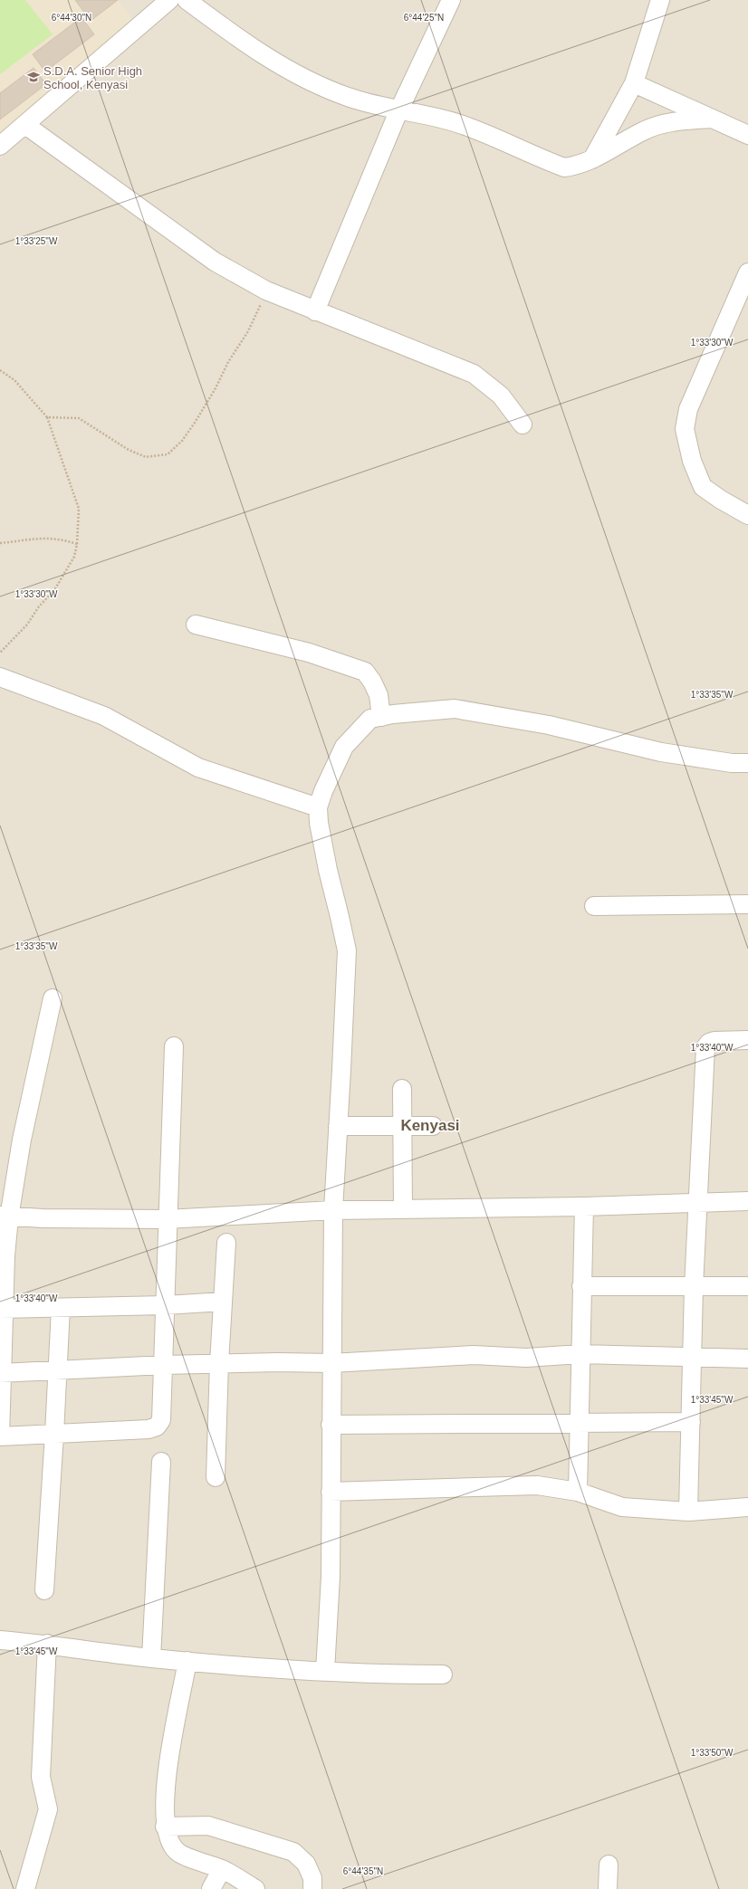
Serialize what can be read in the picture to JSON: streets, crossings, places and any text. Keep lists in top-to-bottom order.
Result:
{
  "districts": ["Kenyasi"],
  "places": {
    "school or university": ["S.D.A. Senior High School, Kenyasi"]
  },
  "coordinates": [
    "6°44'25\"N",
    "6°44'30\"N",
    "1°33'25\"W",
    "1°33'30\"W",
    "1°33'35\"W",
    "1°33'40\"W",
    "1°33'45\"W",
    "1°33'50\"W",
    "6°44'35\"N"
  ]
}
